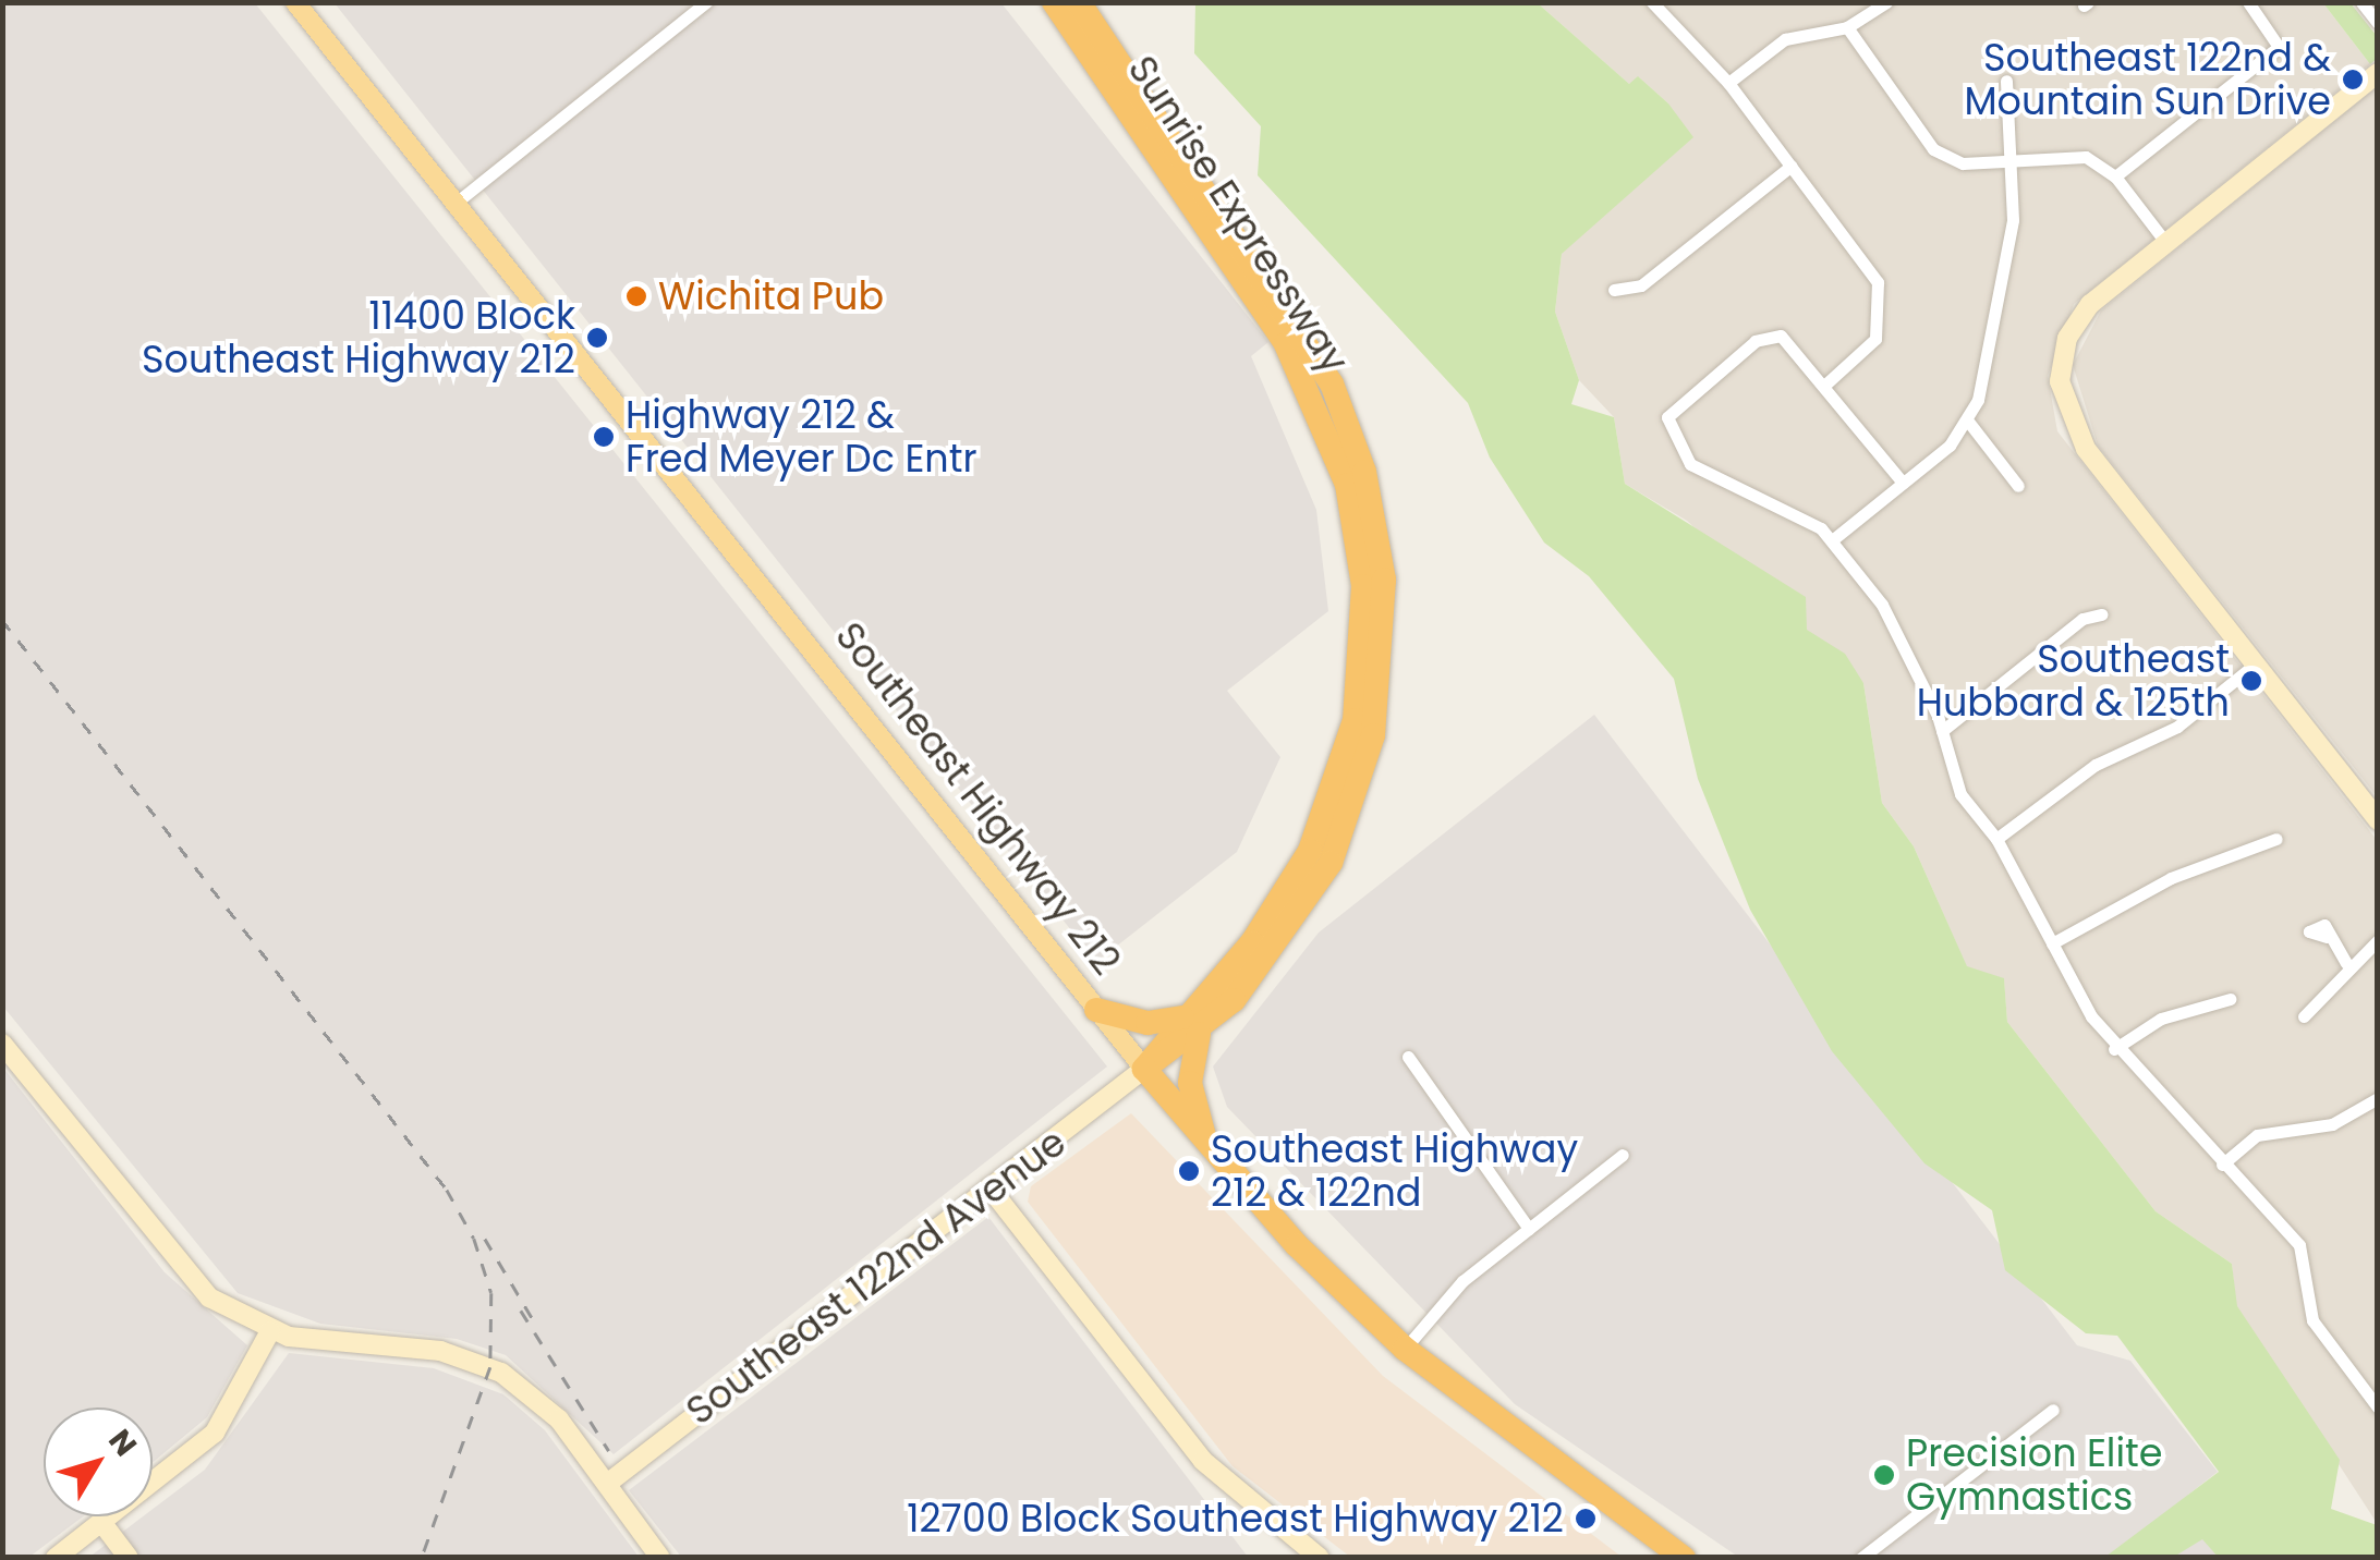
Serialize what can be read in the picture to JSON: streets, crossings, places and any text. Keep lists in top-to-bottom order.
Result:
{
  "streets": {
    "highway": ["Sunrise Expressway", "Southeast Highway 212"],
    "main road": ["Southeast 122nd Avenue"]
  },
  "crossings": [
    ["Sunrise Expressway", "Southeast Highway 212"],
    ["Sunrise Expressway", "Southeast 122nd Avenue"],
    ["Southeast Highway 212", "Southeast 122nd Avenue"]
  ],
  "places": [
    "Southeast 122nd & Mountain Sun Drive",
    "Wichita Pub",
    "11400 Block Southeast Highway 212",
    "Highway 212 & Fred Meyer Dc Entr",
    "Southeast Hubbard & 125th",
    "Southeast Highway 212 & 122nd",
    "Precision Elite Gymnastics",
    "12700 Block Southeast Highway 212"
  ],
  "north": "top right"
}
